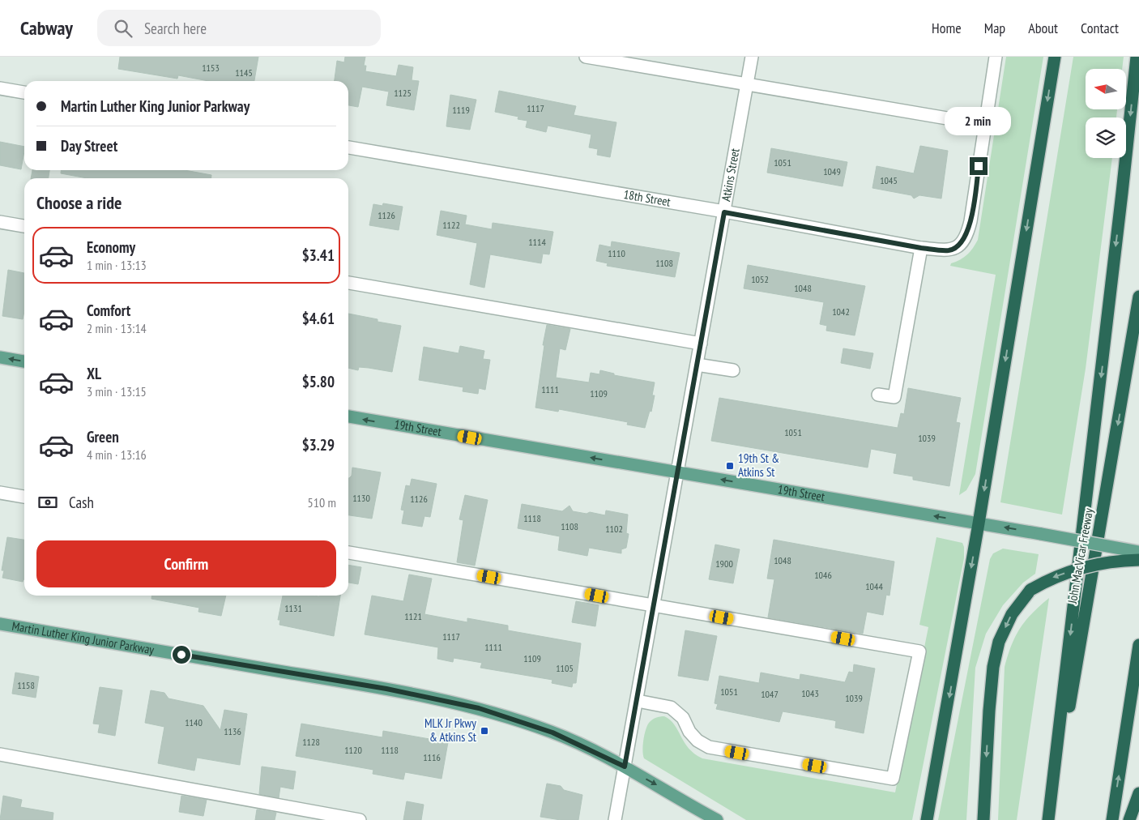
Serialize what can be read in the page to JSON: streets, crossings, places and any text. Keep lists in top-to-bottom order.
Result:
{
  "streets": {
    "highway": ["John MacVicar Freeway"],
    "main road": ["19th Street", "Martin Luther King Junior Parkway"],
    "street": ["Atkins Street", "18th Street"]
  },
  "crossings": [
    ["Atkins Street", "18th Street"],
    ["Atkins Street", "19th Street"],
    ["Atkins Street", "Martin Luther King Junior Parkway"]
  ],
  "one_way": ["19th Street"],
  "places": {
    "transit": ["19th St & Atkins St", "MLK Jr Pkwy & Atkins St"]
  },
  "house_numbers": [
    "1153",
    "1145",
    "1125",
    "1117",
    "1119",
    "1051",
    "1049",
    "1045",
    "1126",
    "1122",
    "1114",
    "1110",
    "1108",
    "1052",
    "1048",
    "1042",
    "1111",
    "1109",
    "1051",
    "1039",
    "1130",
    "1126",
    "1118",
    "1108",
    "1102",
    "1048",
    "1900",
    "1046",
    "1044",
    "1131",
    "1121",
    "1117",
    "1111",
    "1109",
    "1105",
    "1158",
    "1051",
    "1043",
    "1047",
    "1039",
    "1140",
    "1136",
    "1128",
    "1120",
    "1118",
    "1116"
  ],
  "north": "left",
  "page": {
    "header": "Cabway",
    "search": "Search here",
    "nav": [
      "Home",
      "Map",
      "About",
      "Contact"
    ],
    "banner": ["Martin Luther King Junior Parkway", "Day Street"],
    "bubble": "2 min",
    "heading": "Choose a ride",
    "list": [
      {
        "name": "Economy",
        "note": "1 min · 13:13",
        "value": "$3.41"
      },
      {
        "name": "Comfort",
        "note": "2 min · 13:14",
        "value": "$4.61"
      },
      {
        "name": "XL",
        "note": "3 min · 13:15",
        "value": "$5.80"
      },
      {
        "name": "Green",
        "note": "4 min · 13:16",
        "value": "$3.29"
      }
    ],
    "pay": ["Cash", "510 m"],
    "buttons": "Confirm"
  }
}
